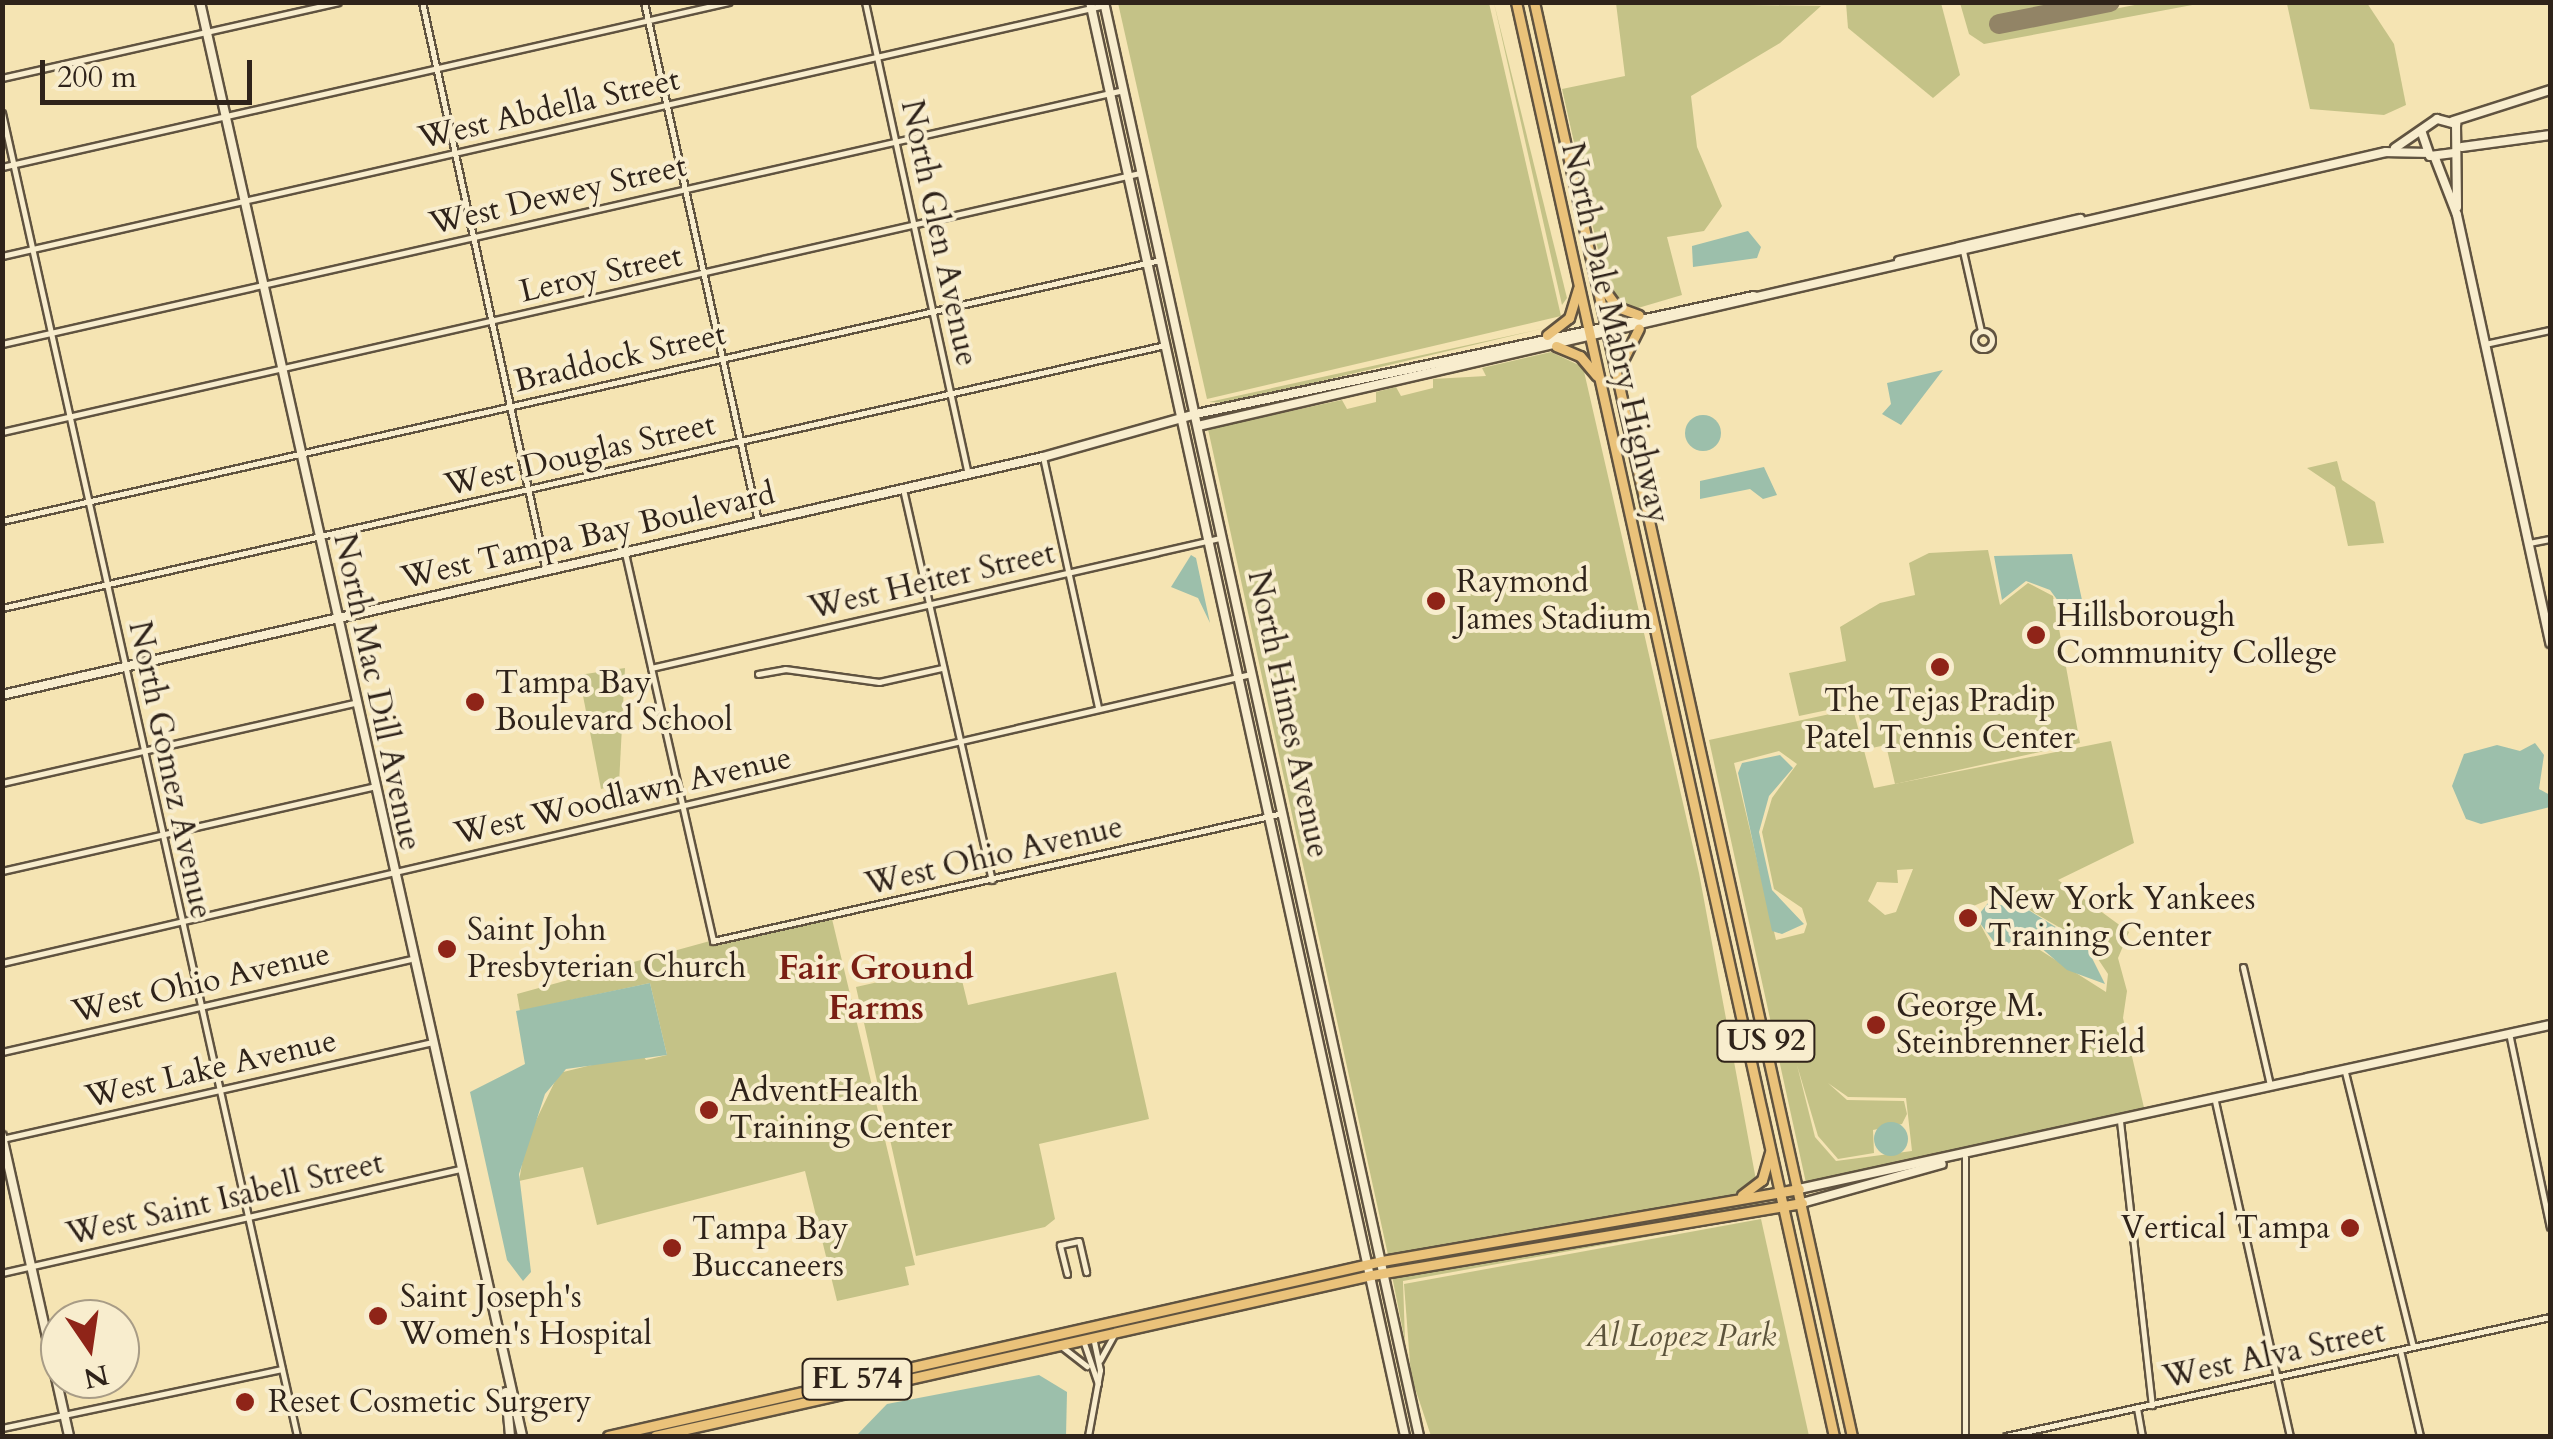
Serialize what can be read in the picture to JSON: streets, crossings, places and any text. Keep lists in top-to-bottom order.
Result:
{
  "streets": {
    "main road": ["North Dale Mabry Highway", "US 92", "FL 574"],
    "street": [
      "West Abdella Street",
      "West Dewey Street",
      "North Glen Avenue",
      "Leroy Street",
      "Braddock Street",
      "West Douglas Street",
      "West Tampa Bay Boulevard",
      "West Heiter Street",
      "North Mac Dill Avenue",
      "North Himes Avenue",
      "North Gomez Avenue",
      "West Woodlawn Avenue",
      "West Ohio Avenue",
      "West Lake Avenue",
      "West Saint Isabell Street",
      "West Alva Street"
    ]
  },
  "crossings": [
    ["West Abdella Street", "North Glen Avenue"],
    ["West Abdella Street", "North Mac Dill Avenue"],
    ["West Abdella Street", "North Himes Avenue"],
    ["West Abdella Street", "North Gomez Avenue"],
    ["West Dewey Street", "North Glen Avenue"],
    ["West Dewey Street", "North Mac Dill Avenue"],
    ["West Dewey Street", "North Himes Avenue"],
    ["West Dewey Street", "North Gomez Avenue"],
    ["North Glen Avenue", "Leroy Street"],
    ["North Glen Avenue", "Braddock Street"],
    ["North Glen Avenue", "West Douglas Street"],
    ["North Glen Avenue", "West Tampa Bay Boulevard"],
    ["Leroy Street", "North Mac Dill Avenue"],
    ["Leroy Street", "North Himes Avenue"],
    ["Leroy Street", "North Gomez Avenue"],
    ["North Dale Mabry Highway", "West Tampa Bay Boulevard"],
    ["North Dale Mabry Highway", "FL 574"],
    ["Braddock Street", "North Mac Dill Avenue"],
    ["Braddock Street", "North Himes Avenue"],
    ["Braddock Street", "North Gomez Avenue"],
    ["West Douglas Street", "North Mac Dill Avenue"],
    ["West Douglas Street", "North Himes Avenue"],
    ["West Douglas Street", "North Gomez Avenue"],
    ["West Tampa Bay Boulevard", "North Mac Dill Avenue"],
    ["West Tampa Bay Boulevard", "North Himes Avenue"],
    ["West Tampa Bay Boulevard", "North Gomez Avenue"],
    ["West Heiter Street", "North Himes Avenue"],
    ["North Mac Dill Avenue", "West Woodlawn Avenue"],
    ["North Mac Dill Avenue", "West Ohio Avenue"],
    ["North Mac Dill Avenue", "West Lake Avenue"],
    ["North Mac Dill Avenue", "West Saint Isabell Street"],
    ["North Himes Avenue", "West Woodlawn Avenue"],
    ["North Himes Avenue", "West Ohio Avenue"],
    ["North Himes Avenue", "FL 574"],
    ["North Gomez Avenue", "West Woodlawn Avenue"],
    ["North Gomez Avenue", "West Ohio Avenue"],
    ["North Gomez Avenue", "West Lake Avenue"],
    ["North Gomez Avenue", "West Saint Isabell Street"],
    ["West Woodlawn Avenue", "West Ohio Avenue"]
  ],
  "districts": ["Fair Ground Farms"],
  "parks": ["Al Lopez Park"],
  "places": [
    "Raymond James Stadium",
    "Hillsborough Community College",
    "The Tejas Pradip Patel Tennis Center",
    "Tampa Bay Boulevard School",
    "New York Yankees Training Center",
    "Saint John Presbyterian Church",
    "George M. Steinbrenner Field",
    "AdventHealth Training Center",
    "Vertical Tampa",
    "Tampa Bay Buccaneers",
    "Saint Joseph's Women's Hospital",
    "Reset Cosmetic Surgery"
  ],
  "scale_bar": "200 m",
  "north": "bottom"
}
